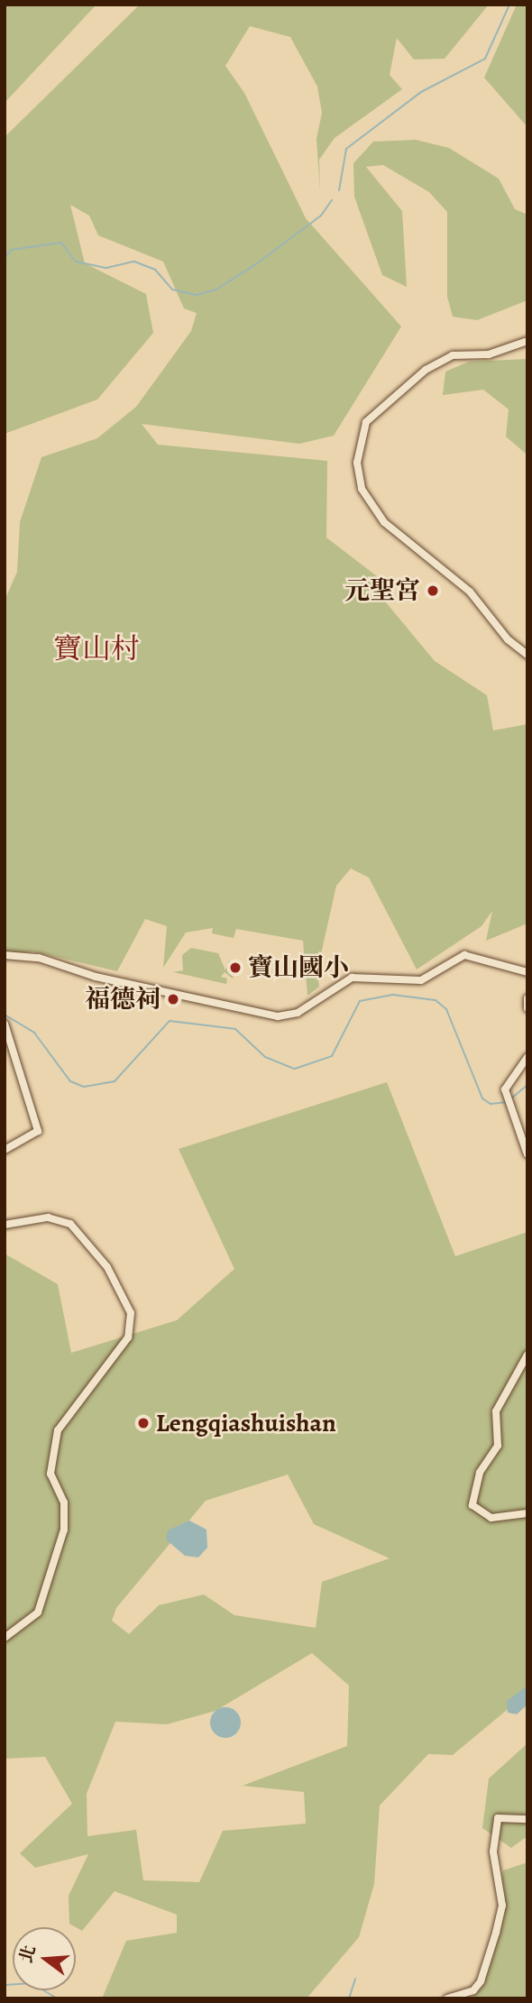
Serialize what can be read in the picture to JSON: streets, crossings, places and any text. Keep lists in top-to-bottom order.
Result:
{
  "districts": ["寶山村"],
  "places": [
    "元聖宮",
    "寶山國小",
    "福德祠",
    "Lengqiashuishan"
  ],
  "north": "left"
}
